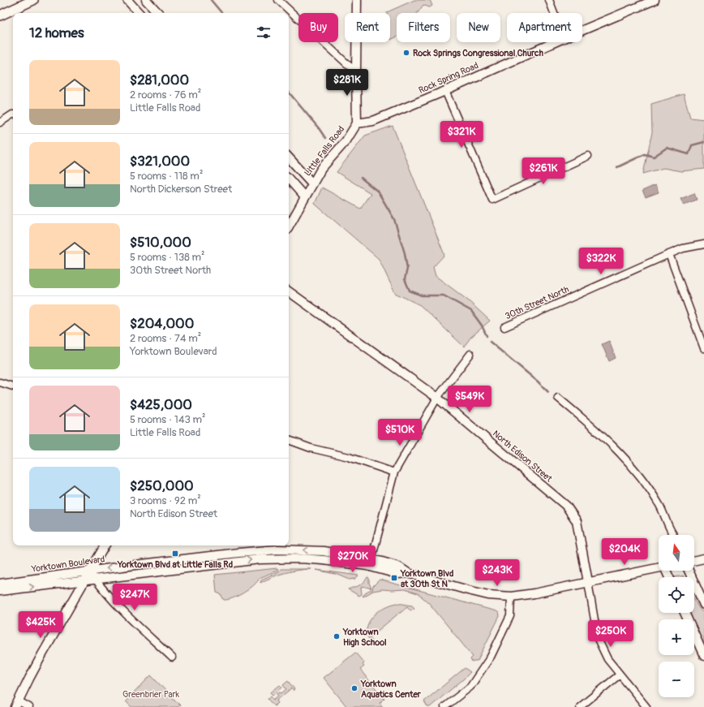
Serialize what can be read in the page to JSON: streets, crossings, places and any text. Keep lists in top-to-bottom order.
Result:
{
  "streets": {
    "street": [
      "Rock Spring Road",
      "Little Falls Road",
      "30th Street North",
      "North Edison Street",
      "Yorktown Boulevard"
    ]
  },
  "crossings": [
    ["Rock Spring Road", "Little Falls Road"],
    ["North Edison Street", "Yorktown Boulevard"]
  ],
  "parks": ["Greenbrier Park"],
  "places": {
    "other": ["Rock Springs Congressional Church", "Yorktown High School", "Yorktown Aquatics Center"],
    "transit": ["Yorktown Blvd at Little Falls Rd", "Yorktown Blvd at 30th St N"]
  },
  "north": "top",
  "page": {
    "chip": [
      "Buy",
      "Rent",
      "Filters",
      "New",
      "Apartment"
    ],
    "heading": "12 homes",
    "list": [
      {
        "name": "$281,000",
        "note": "2 rooms · 76 m² · Little Falls Road"
      },
      {
        "name": "$321,000",
        "note": "5 rooms · 118 m² · North Dickerson Street"
      },
      {
        "name": "$510,000",
        "note": "5 rooms · 138 m² · 30th Street North"
      },
      {
        "name": "$204,000",
        "note": "2 rooms · 74 m² · Yorktown Boulevard"
      },
      {
        "name": "$425,000",
        "note": "5 rooms · 143 m² · Little Falls Road"
      },
      {
        "name": "$250,000",
        "note": "3 rooms · 92 m² · North Edison Street"
      }
    ],
    "price": [
      "$281K",
      "$321K",
      "$261K",
      "$322K",
      "$549K",
      "$510K",
      "$204K",
      "$270K",
      "$243K",
      "$247K",
      "$425K",
      "$250K"
    ],
    "map_buttons": ["+", "−"]
  }
}
